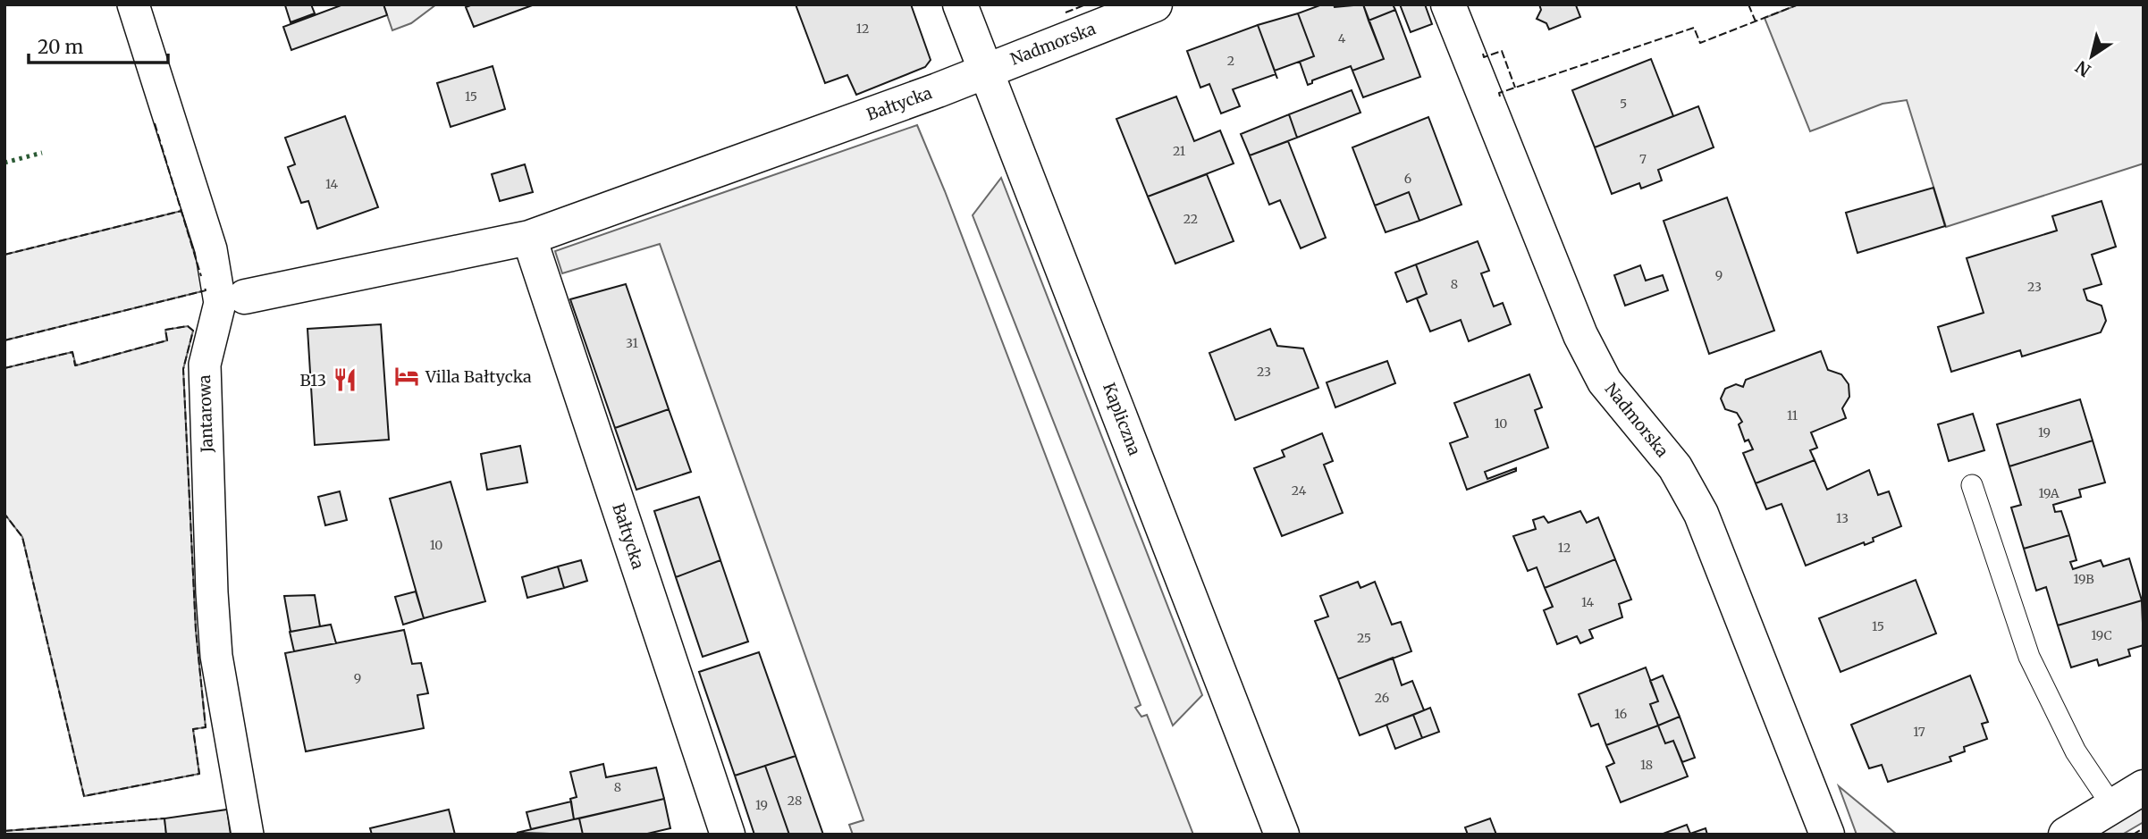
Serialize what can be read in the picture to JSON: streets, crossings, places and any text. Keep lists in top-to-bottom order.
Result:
{
  "streets": {
    "street": [
      "Nadmorska",
      "Bałtycka",
      "Jantarowa",
      "Kapliczna"
    ]
  },
  "crossings": [
    ["Nadmorska", "Bałtycka"],
    ["Nadmorska", "Kapliczna"],
    ["Bałtycka", "Kapliczna"]
  ],
  "places": {
    "hotel": ["Villa Bałtycka"],
    "restaurant": ["B13"]
  },
  "house_numbers": [
    "12",
    "4",
    "2",
    "15",
    "5",
    "21",
    "7",
    "6",
    "14",
    "22",
    "9",
    "8",
    "23",
    "31",
    "23",
    "11",
    "10",
    "19",
    "24",
    "19A",
    "13",
    "10",
    "12",
    "19B",
    "14",
    "15",
    "19C",
    "25",
    "9",
    "26",
    "16",
    "17",
    "18",
    "8",
    "28",
    "19"
  ],
  "scale_bar": "20 m",
  "north": "bottom left"
}
